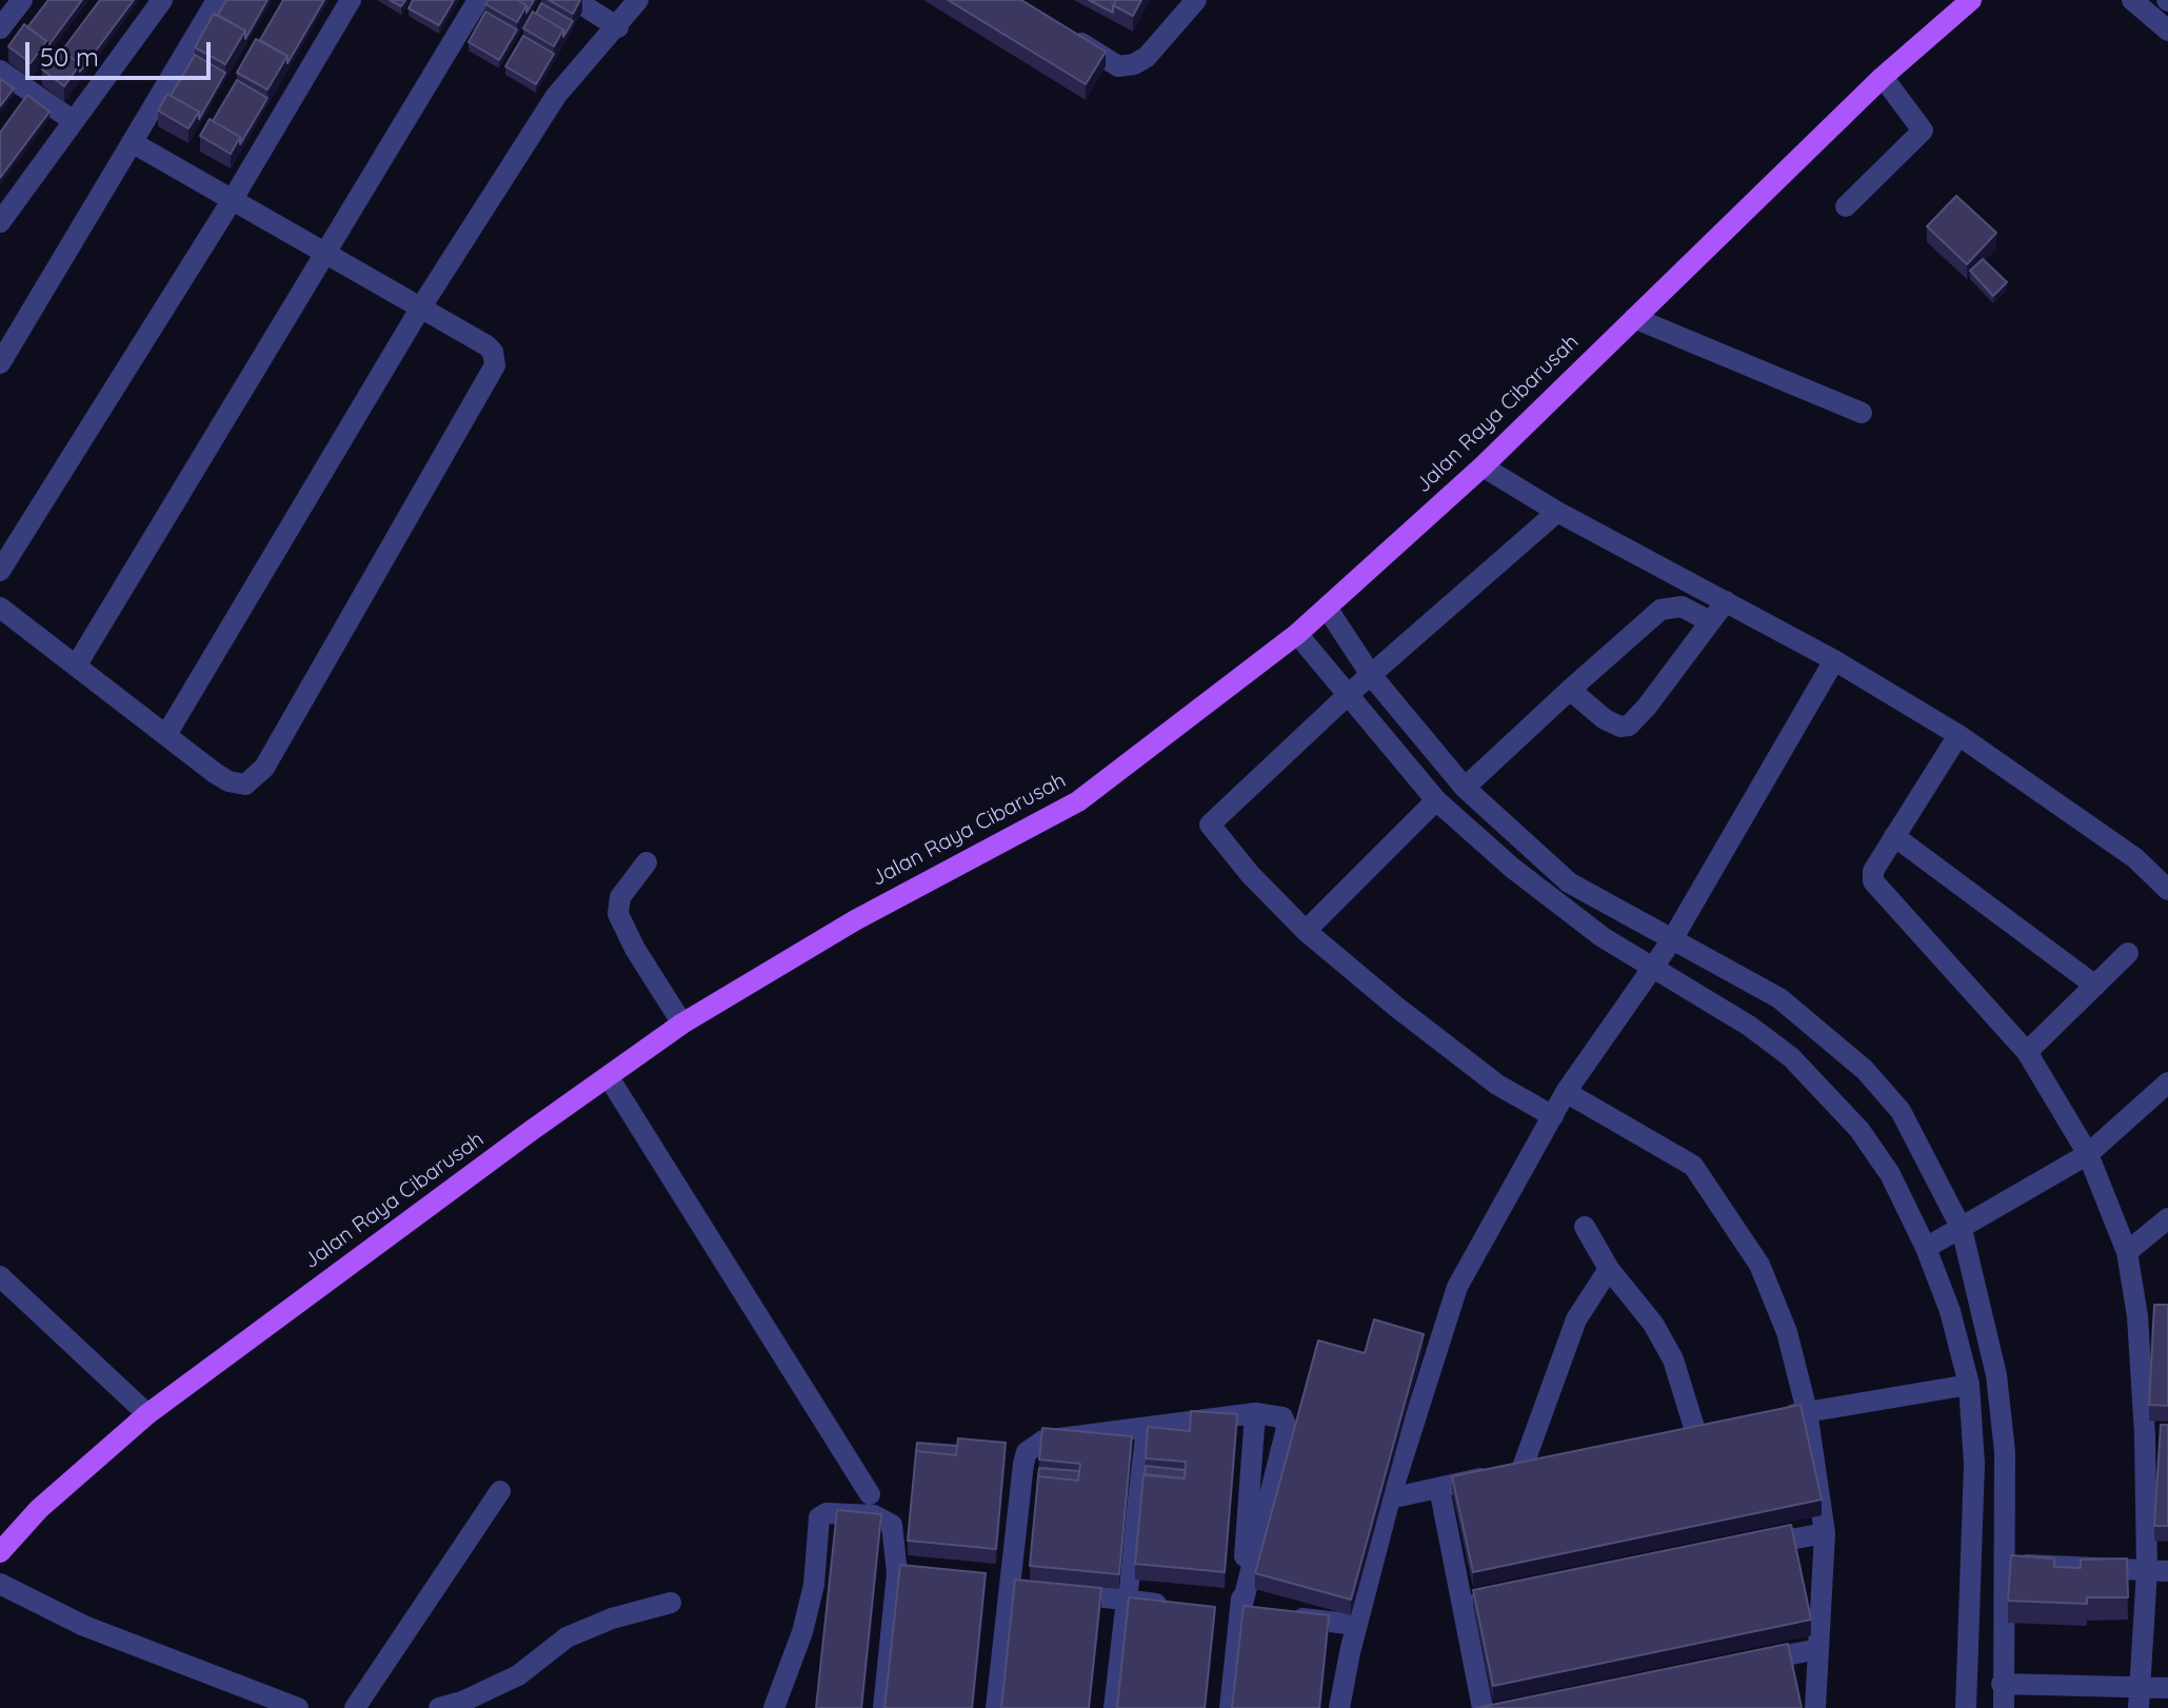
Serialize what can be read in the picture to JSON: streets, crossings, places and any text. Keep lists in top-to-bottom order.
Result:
{
  "streets": {
    "main road": ["Jalan Raya Cibarusah"]
  },
  "scale_bar": "50 m"
}
